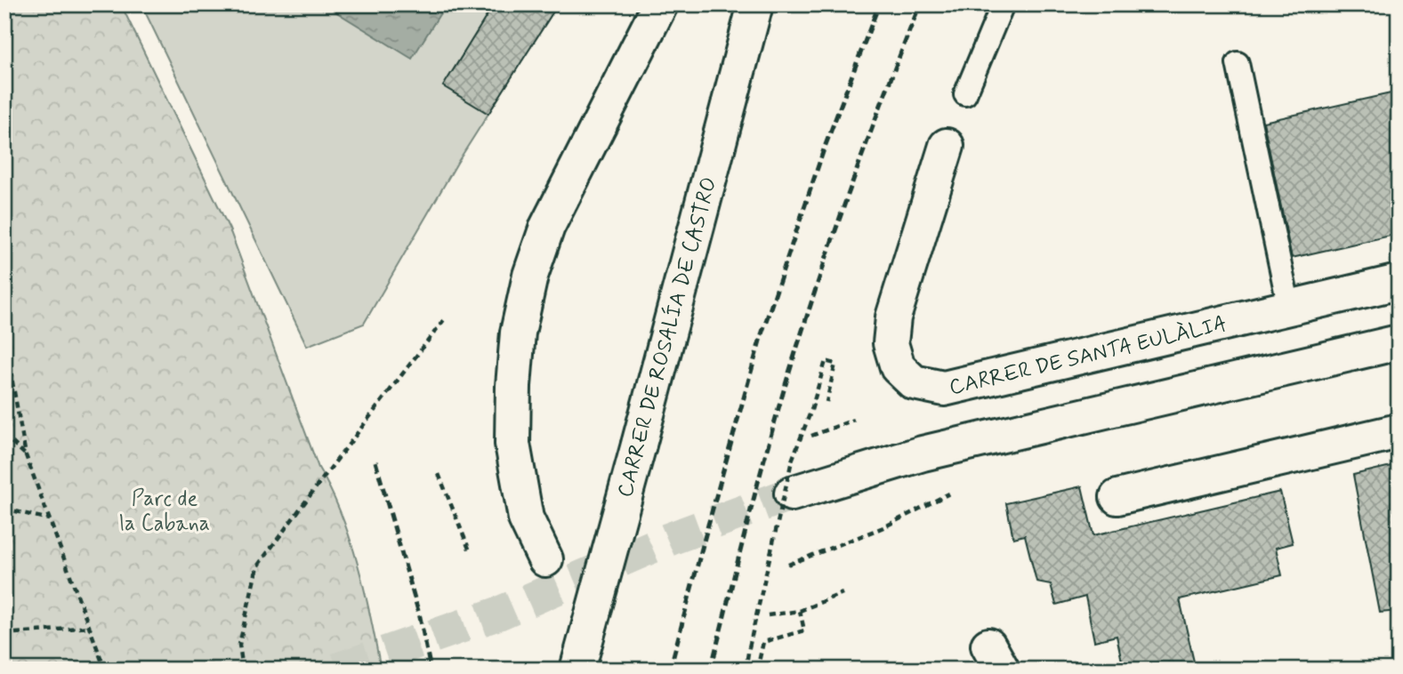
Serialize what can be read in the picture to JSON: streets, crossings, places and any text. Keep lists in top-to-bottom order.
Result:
{
  "streets": {
    "street": ["CARRER DE ROSALÍA DE CASTRO", "CARRER DE SANTA EULÀLIA"]
  },
  "parks": ["Parc de la Cabana"]
}
